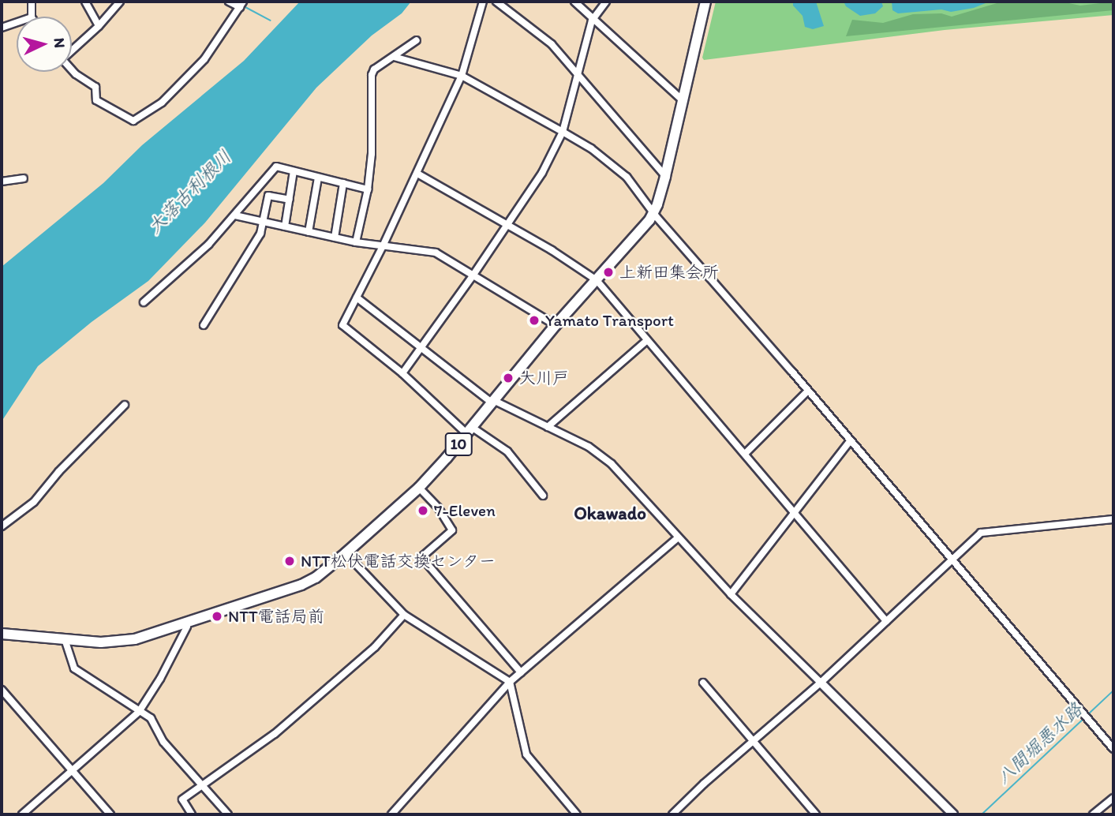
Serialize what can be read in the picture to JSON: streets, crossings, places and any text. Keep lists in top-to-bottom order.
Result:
{
  "streets": {
    "main road": ["10"]
  },
  "districts": ["Okawado"],
  "water": ["大落古利根川", "八間堀悪水路"],
  "places": [
    "上新田集会所",
    "Yamato Transport",
    "大川戸",
    "7-Eleven",
    "NTT松伏電話交換センター",
    "NTT電話局前"
  ],
  "north": "right"
}
